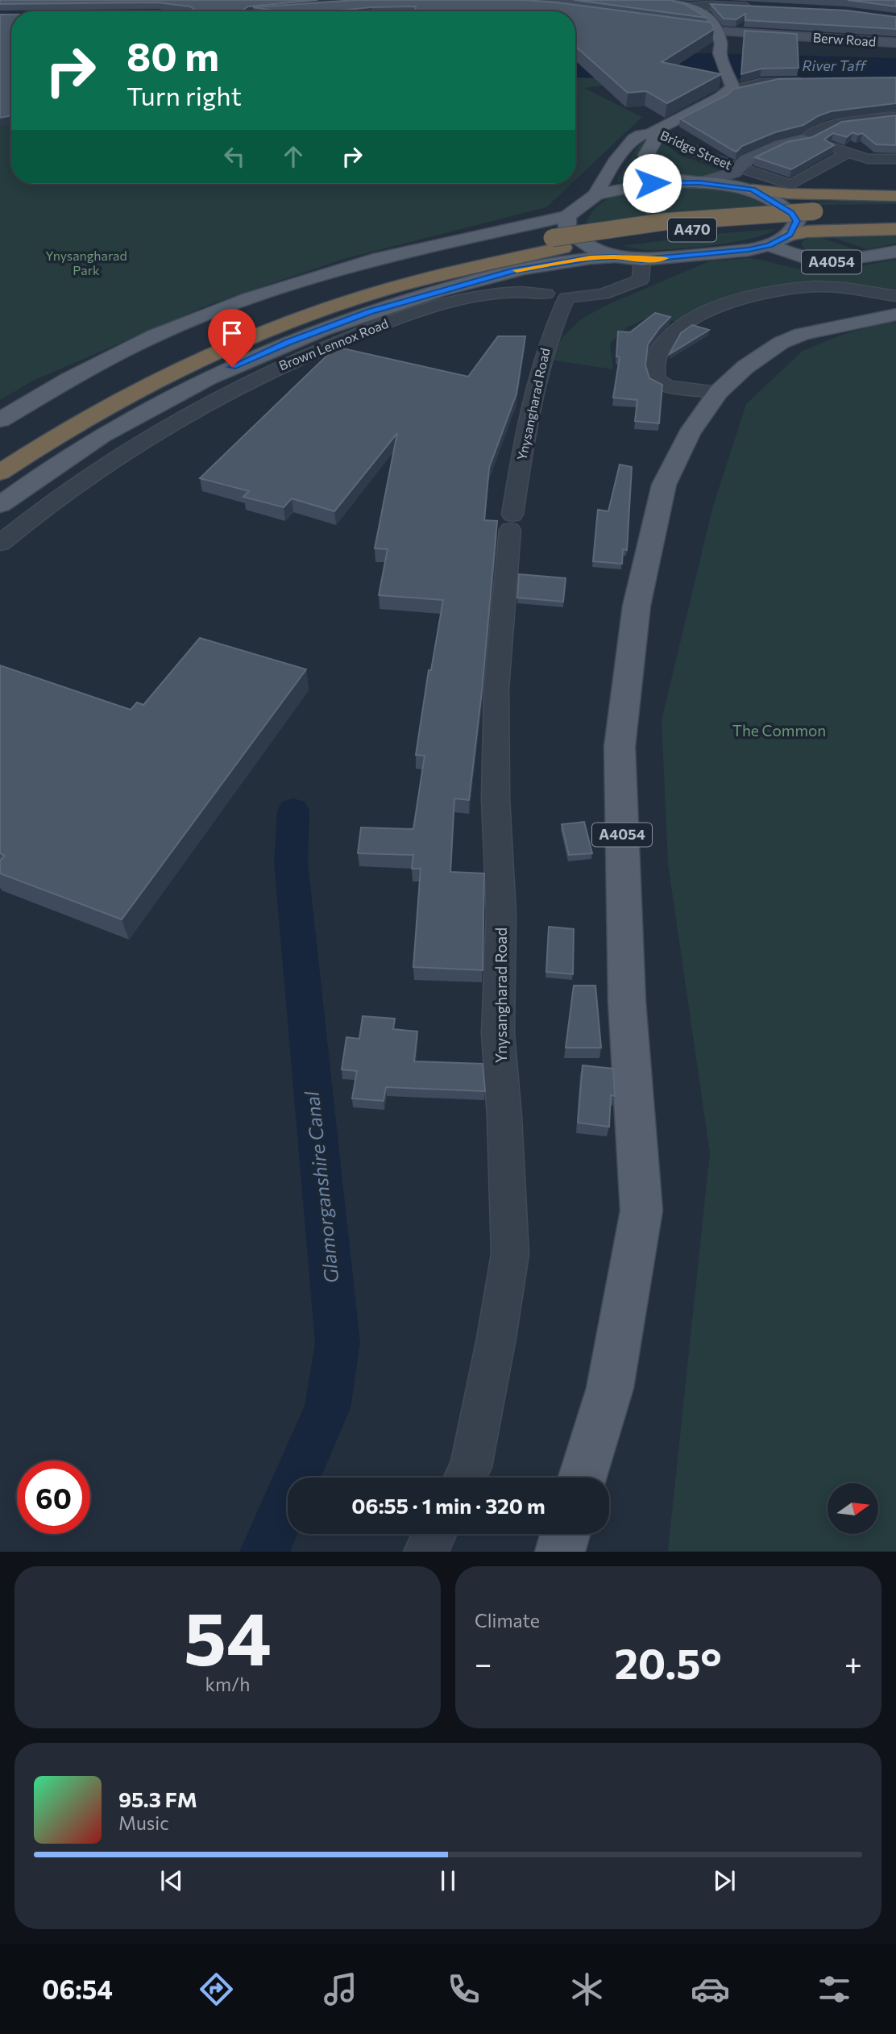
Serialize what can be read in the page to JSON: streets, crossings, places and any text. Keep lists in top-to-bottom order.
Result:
{
  "streets": {
    "highway": ["A470"],
    "main road": ["Berw Road", "A4054"],
    "street": ["Bridge Street", "Brown Lennox Road", "Ynysangharad Road"]
  },
  "water": ["River Taff", "Glamorganshire Canal"],
  "parks": ["Ynysangharad Park", "The Common"],
  "north": "right",
  "page": {
    "turn": ["80 m", "Turn right"],
    "limit": "60",
    "trip": "06:55 · 1 min · 320 m",
    "tile": [
      ["54", "km/h"],
      "Climate"
    ],
    "heat": ["−", "20.5°", "+"],
    "song": ["95.3 FM", "Music"],
    "tabs": "06:54"
  }
}
